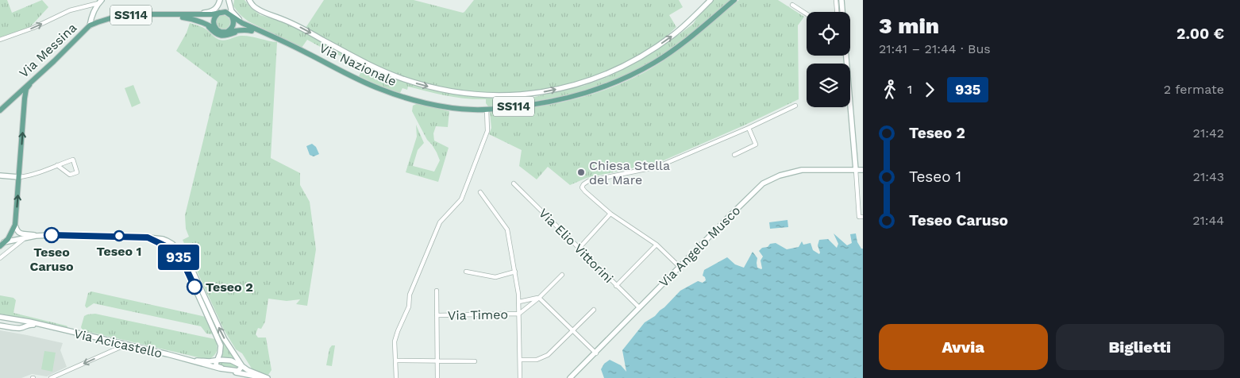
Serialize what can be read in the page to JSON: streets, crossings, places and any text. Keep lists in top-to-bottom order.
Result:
{
  "streets": {
    "main road": [
      "SS114",
      "Via Messina",
      "Via Nazionale",
      "Via Angelo Musco",
      "Via Acicastello"
    ],
    "street": ["Via Elio Vittorini", "Via Timeo"]
  },
  "crossings": [
    ["SS114", "Via Messina"],
    ["Via Elio Vittorini", "Via Angelo Musco"]
  ],
  "places": [
    "Chiesa Stella del Mare",
    "Teseo Caruso",
    "Teseo 1",
    "Teseo 2"
  ],
  "lines": ["bus line 935"],
  "page": {
    "on_map": "935",
    "heading": ["3 min", "21:41 – 21:44 · Bus", "2.00 €"],
    "legs": ["1", "935", "2 fermate"],
    "list": [
      {
        "name": "Teseo 2",
        "value": "21:42"
      },
      {
        "name": "Teseo 1",
        "value": "21:43"
      },
      {
        "name": "Teseo Caruso",
        "value": "21:44"
      }
    ],
    "buttons": ["Avvia", "Biglietti"]
  }
}
